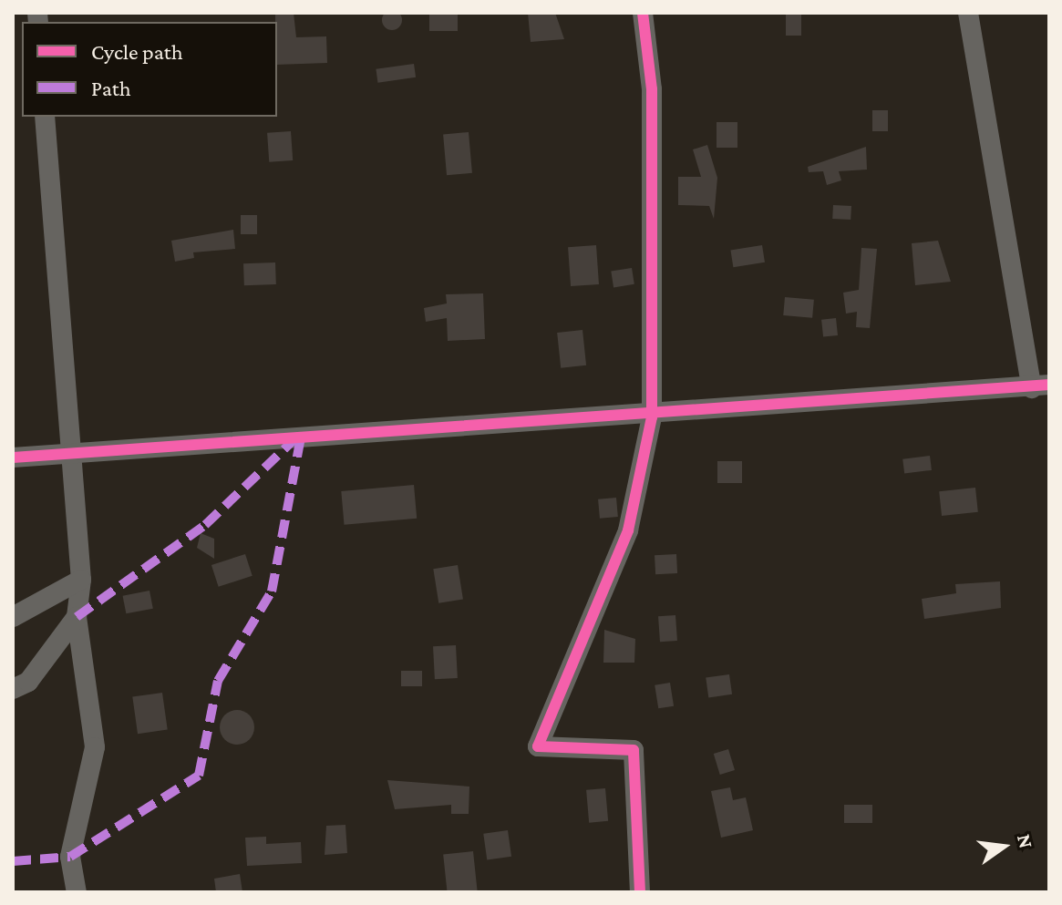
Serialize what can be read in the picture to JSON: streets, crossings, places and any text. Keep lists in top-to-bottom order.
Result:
{
  "legend": ["Cycle path", "Path"],
  "north": "right"
}
